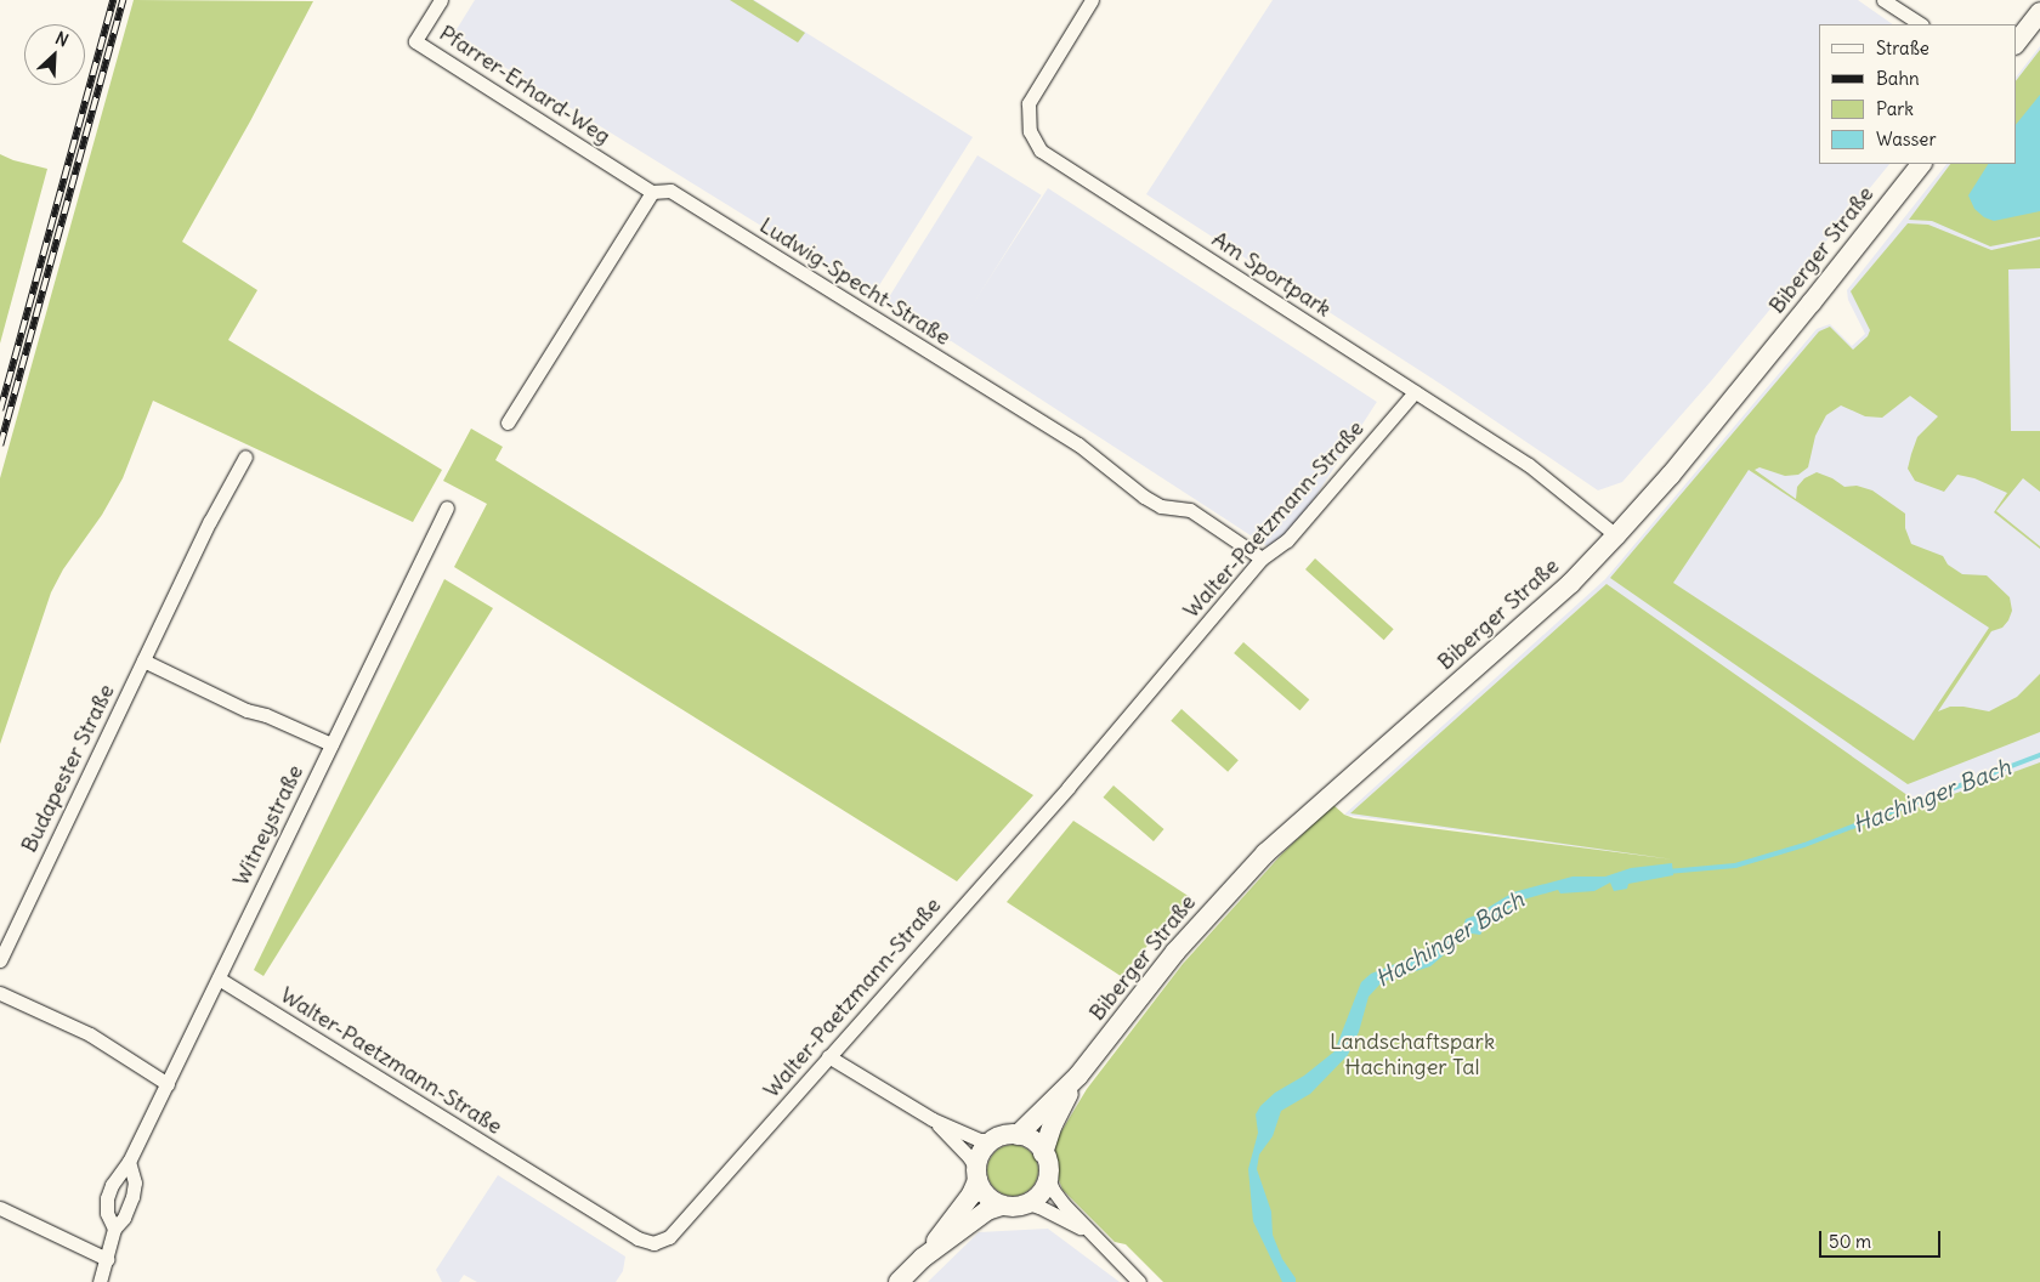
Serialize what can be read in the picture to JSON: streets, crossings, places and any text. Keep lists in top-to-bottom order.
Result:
{
  "streets": {
    "main road": ["Biberger Straße"],
    "street": [
      "Pfarrer-Erhard-Weg",
      "Am Sportpark",
      "Ludwig-Specht-Straße",
      "Walter-Paetzmann-Straße",
      "Budapester Straße",
      "Witneystraße"
    ]
  },
  "crossings": [
    ["Pfarrer-Erhard-Weg", "Ludwig-Specht-Straße"],
    ["Biberger Straße", "Am Sportpark"],
    ["Am Sportpark", "Walter-Paetzmann-Straße"],
    ["Ludwig-Specht-Straße", "Walter-Paetzmann-Straße"],
    ["Walter-Paetzmann-Straße", "Witneystraße"]
  ],
  "water": ["Hachinger Bach"],
  "parks": ["Landschaftspark Hachinger Tal"],
  "legend": [
    "Straße",
    "Bahn",
    "Park",
    "Wasser"
  ],
  "scale_bar": "50 m",
  "north": "top right"
}
